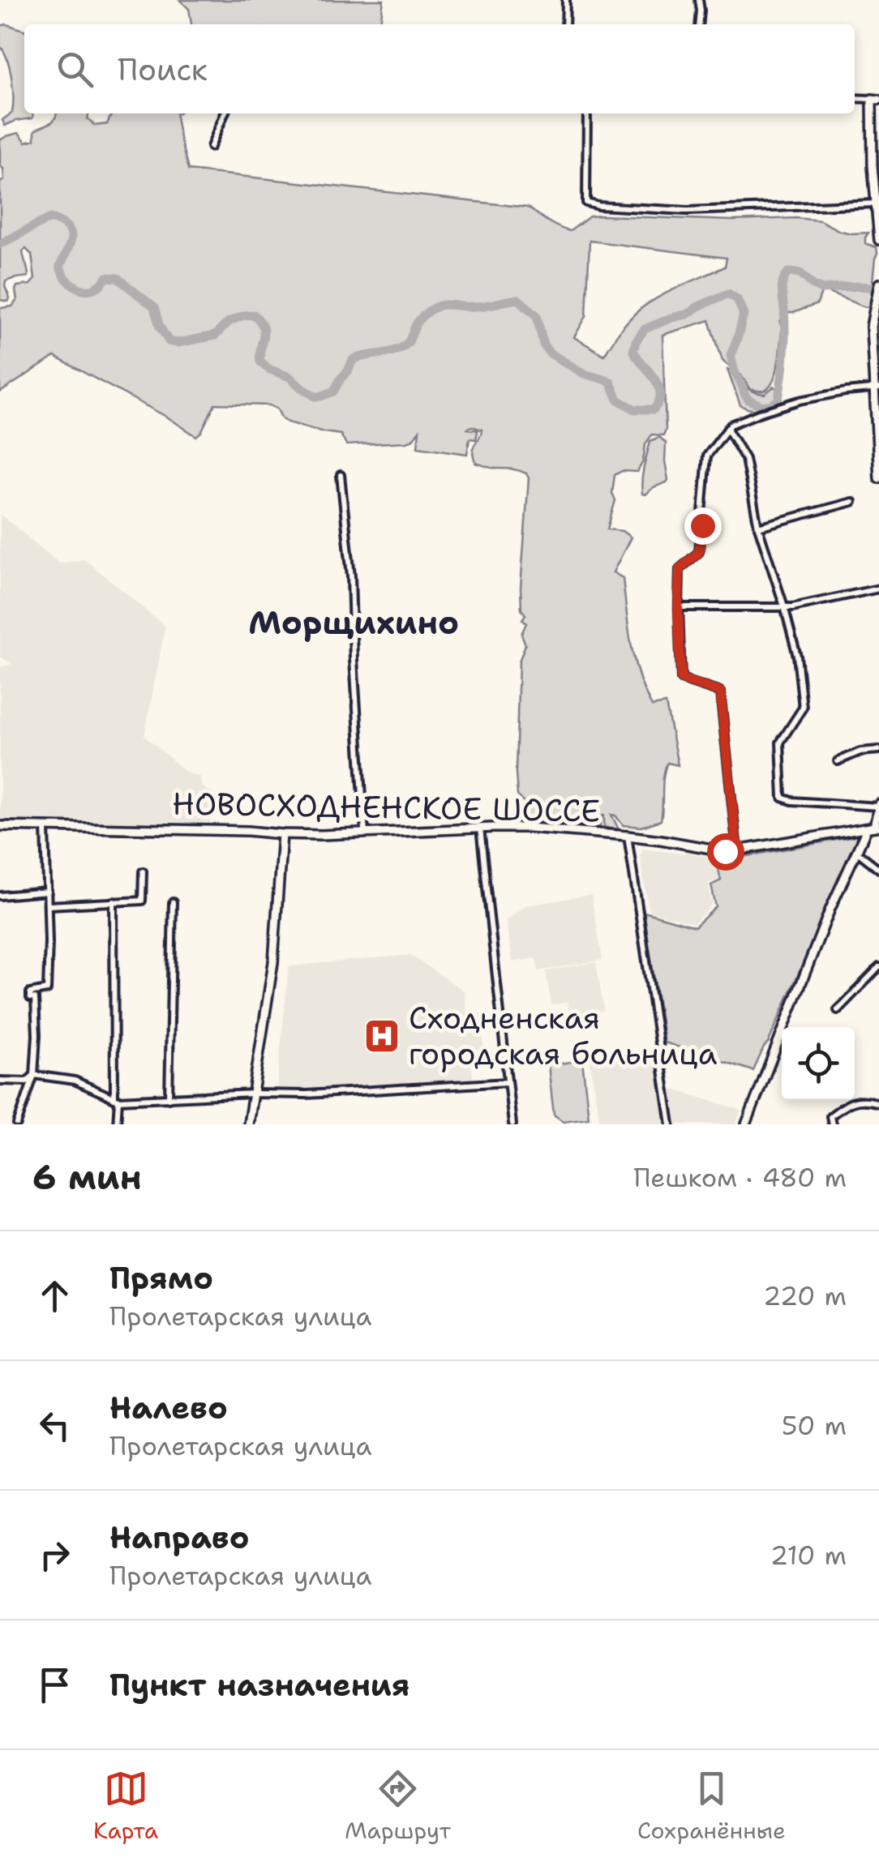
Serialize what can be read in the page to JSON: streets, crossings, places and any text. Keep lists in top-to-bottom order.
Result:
{
  "streets": {
    "street": ["НОВОСХОДНЕНСКОЕ ШОССЕ"]
  },
  "districts": ["Морщихино"],
  "places": {
    "hospital": ["Сходненская городская больница"]
  },
  "page": {
    "search": "Поиск",
    "heading": ["6 мин", "Пешком · 480 m"],
    "list": [
      ["Прямо", "Пролетарская улица", "220 m"],
      ["Налево", "Пролетарская улица", "50 m"],
      ["Направо", "Пролетарская улица", "210 m"],
      "Пункт назначения"
    ],
    "nav": ["Карта", "Маршрут", "Сохранённые"]
  }
}
